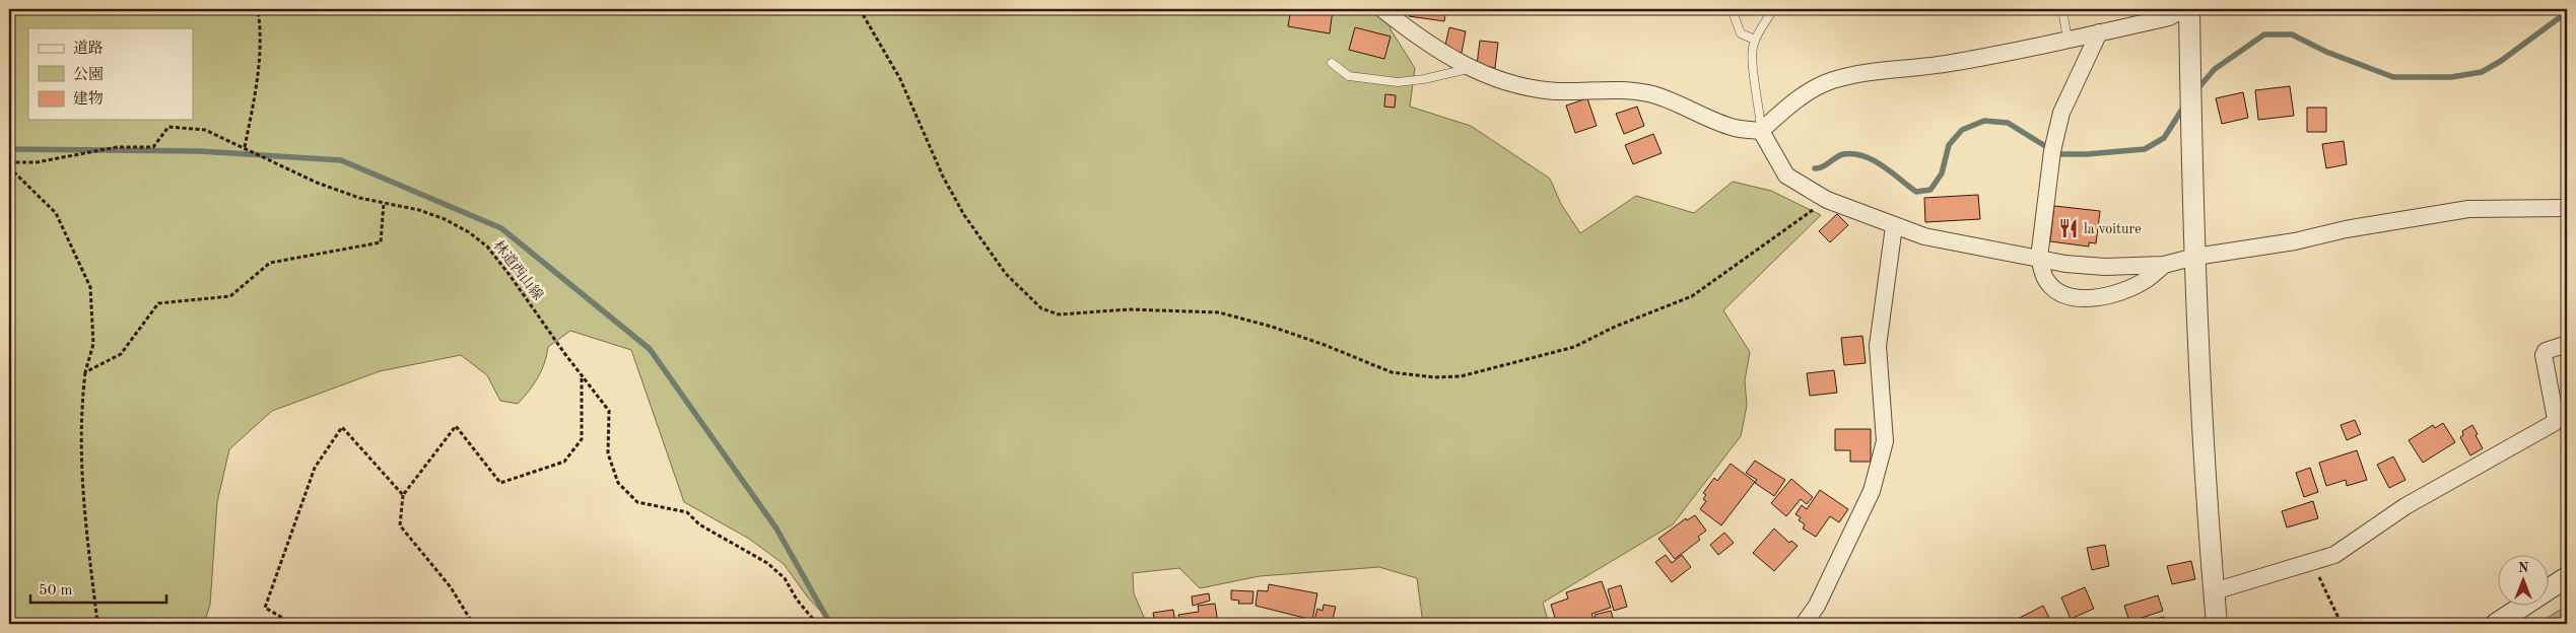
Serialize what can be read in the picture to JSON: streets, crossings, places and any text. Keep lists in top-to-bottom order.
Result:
{
  "streets": {
    "path": ["林道西山線"]
  },
  "places": {
    "restaurant": ["la voiture"]
  },
  "legend": ["道路", "公園", "建物"],
  "scale_bar": "50 m",
  "north": "top"
}
